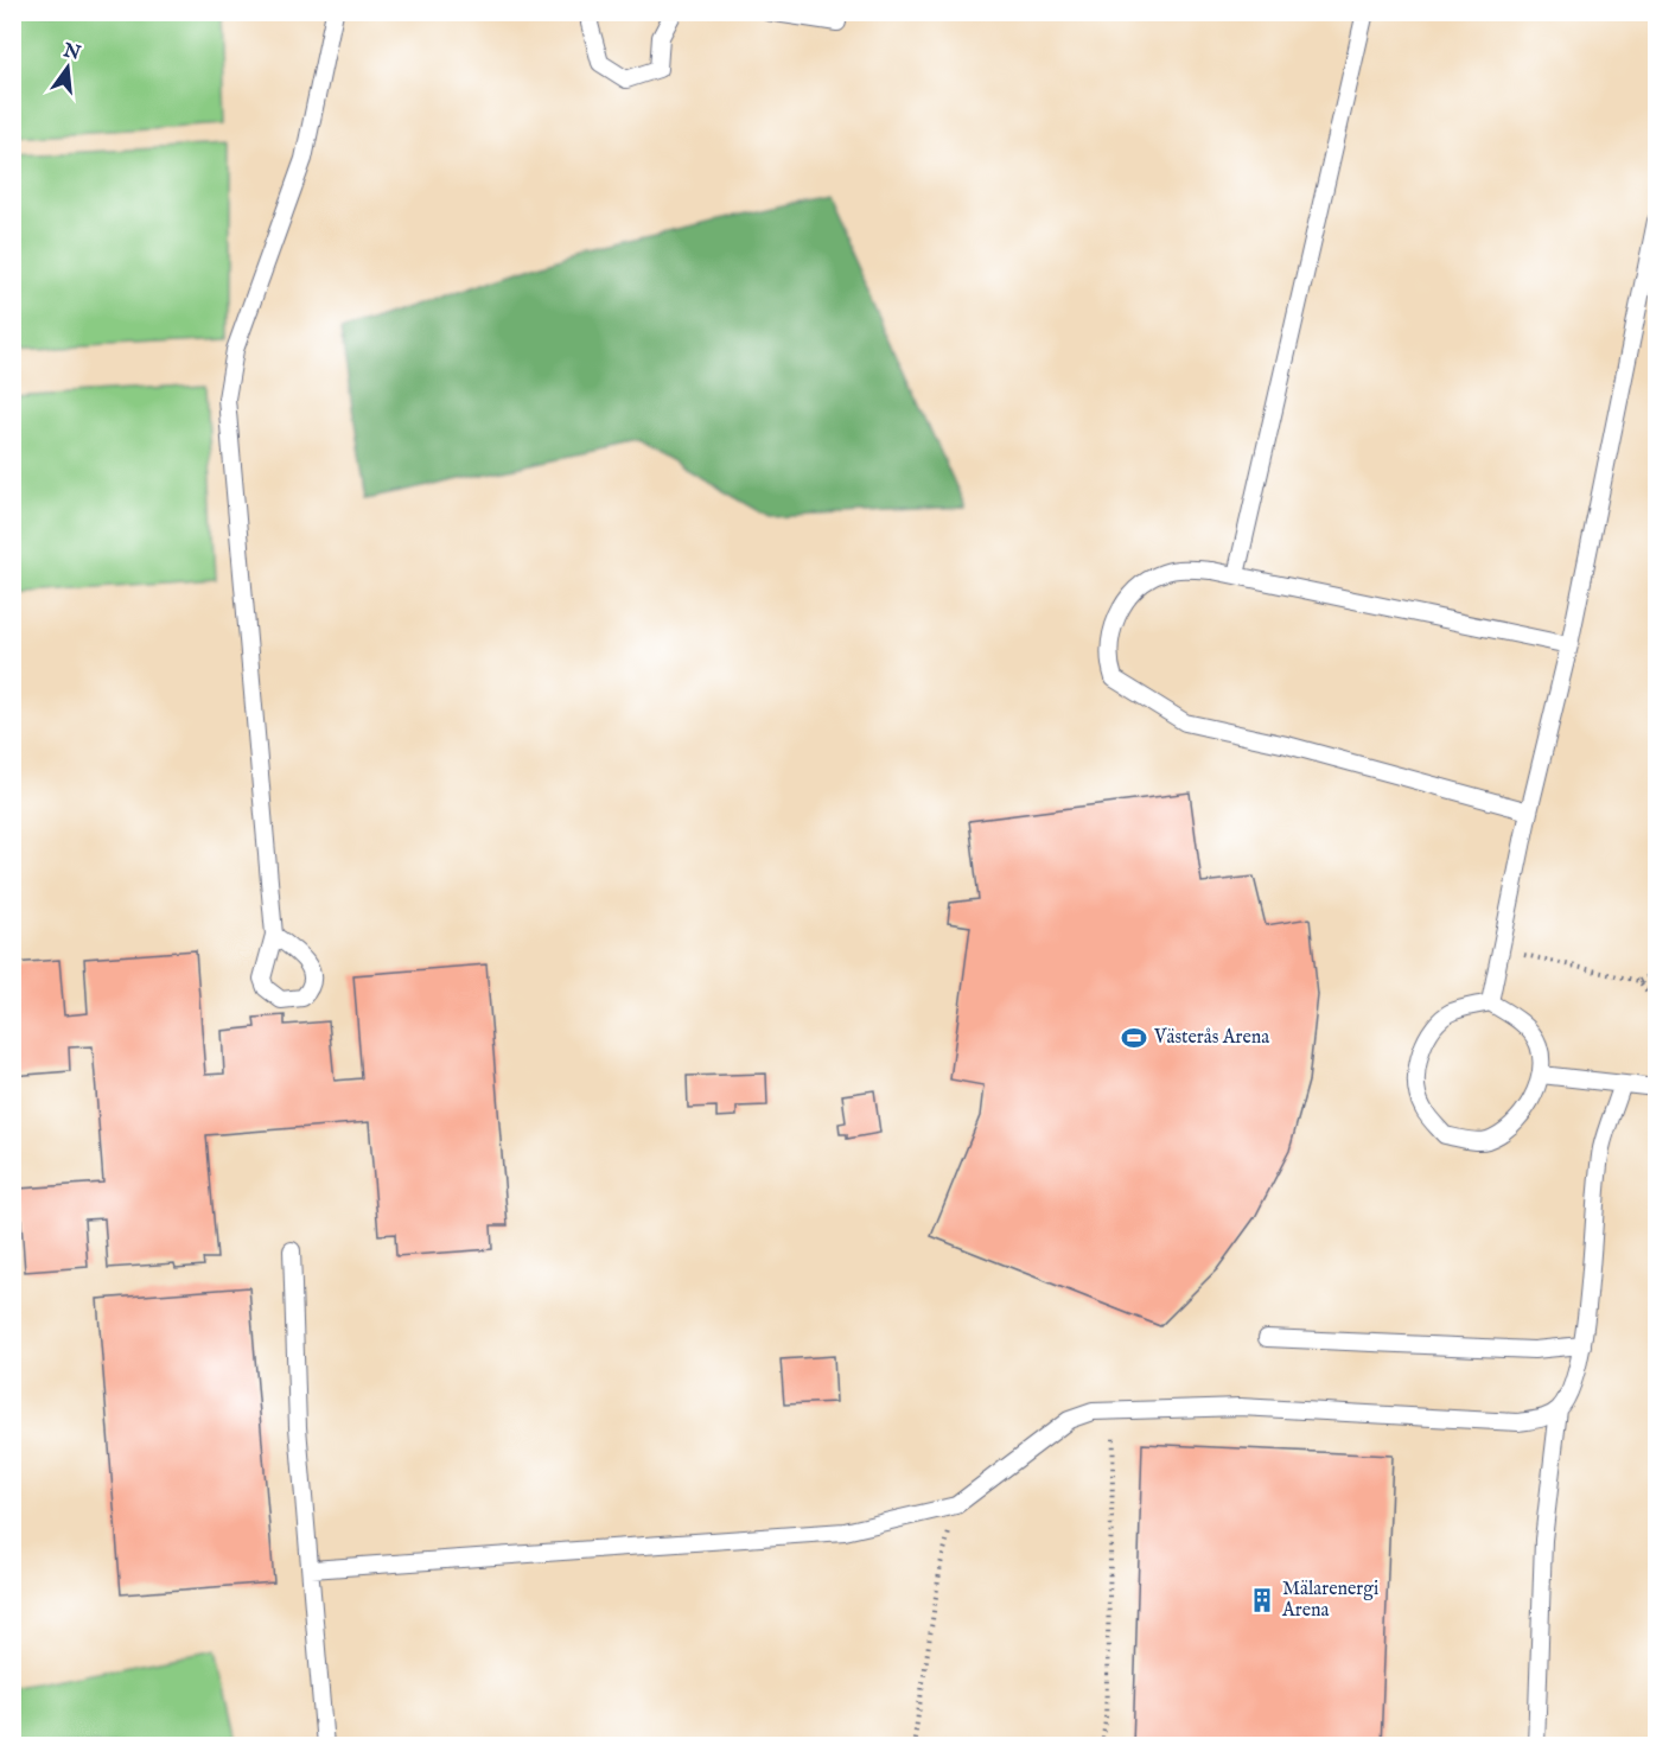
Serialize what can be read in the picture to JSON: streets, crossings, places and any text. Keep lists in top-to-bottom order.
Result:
{
  "places": {
    "sports": ["Västerås Arena"],
    "building": ["Mälarenergi Arena"]
  },
  "north": "top"
}
